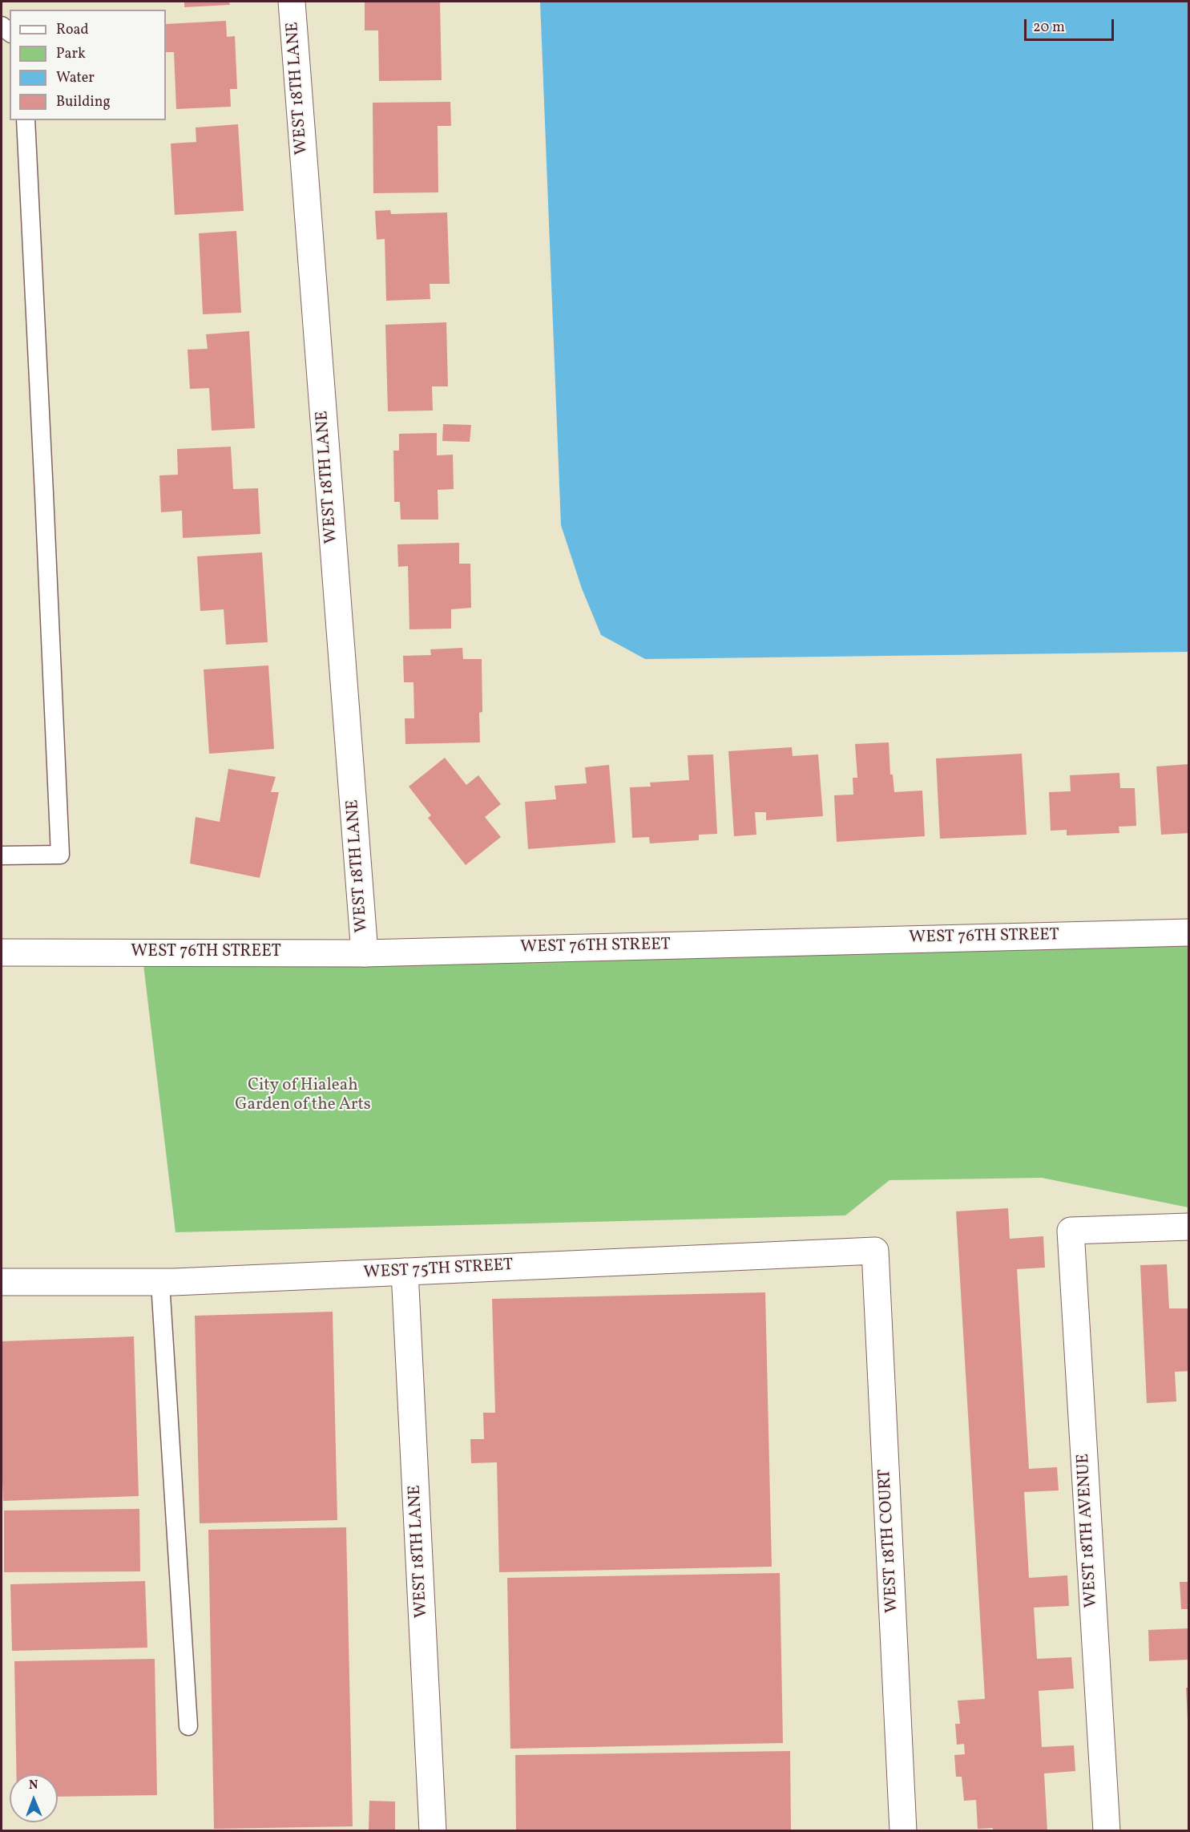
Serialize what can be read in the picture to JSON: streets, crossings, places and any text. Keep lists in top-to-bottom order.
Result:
{
  "streets": {
    "street": [
      "WEST 18TH LANE",
      "WEST 76TH STREET",
      "WEST 75TH STREET",
      "WEST 18TH AVENUE",
      "WEST 18TH COURT"
    ]
  },
  "crossings": [
    ["WEST 18TH LANE", "WEST 76TH STREET"],
    ["WEST 18TH LANE", "WEST 75TH STREET"],
    ["WEST 75TH STREET", "WEST 18TH COURT"]
  ],
  "parks": ["City of Hialeah Garden of the Arts"],
  "legend": [
    "Road",
    "Park",
    "Water",
    "Building"
  ],
  "scale_bar": "20 m",
  "north": "top"
}
